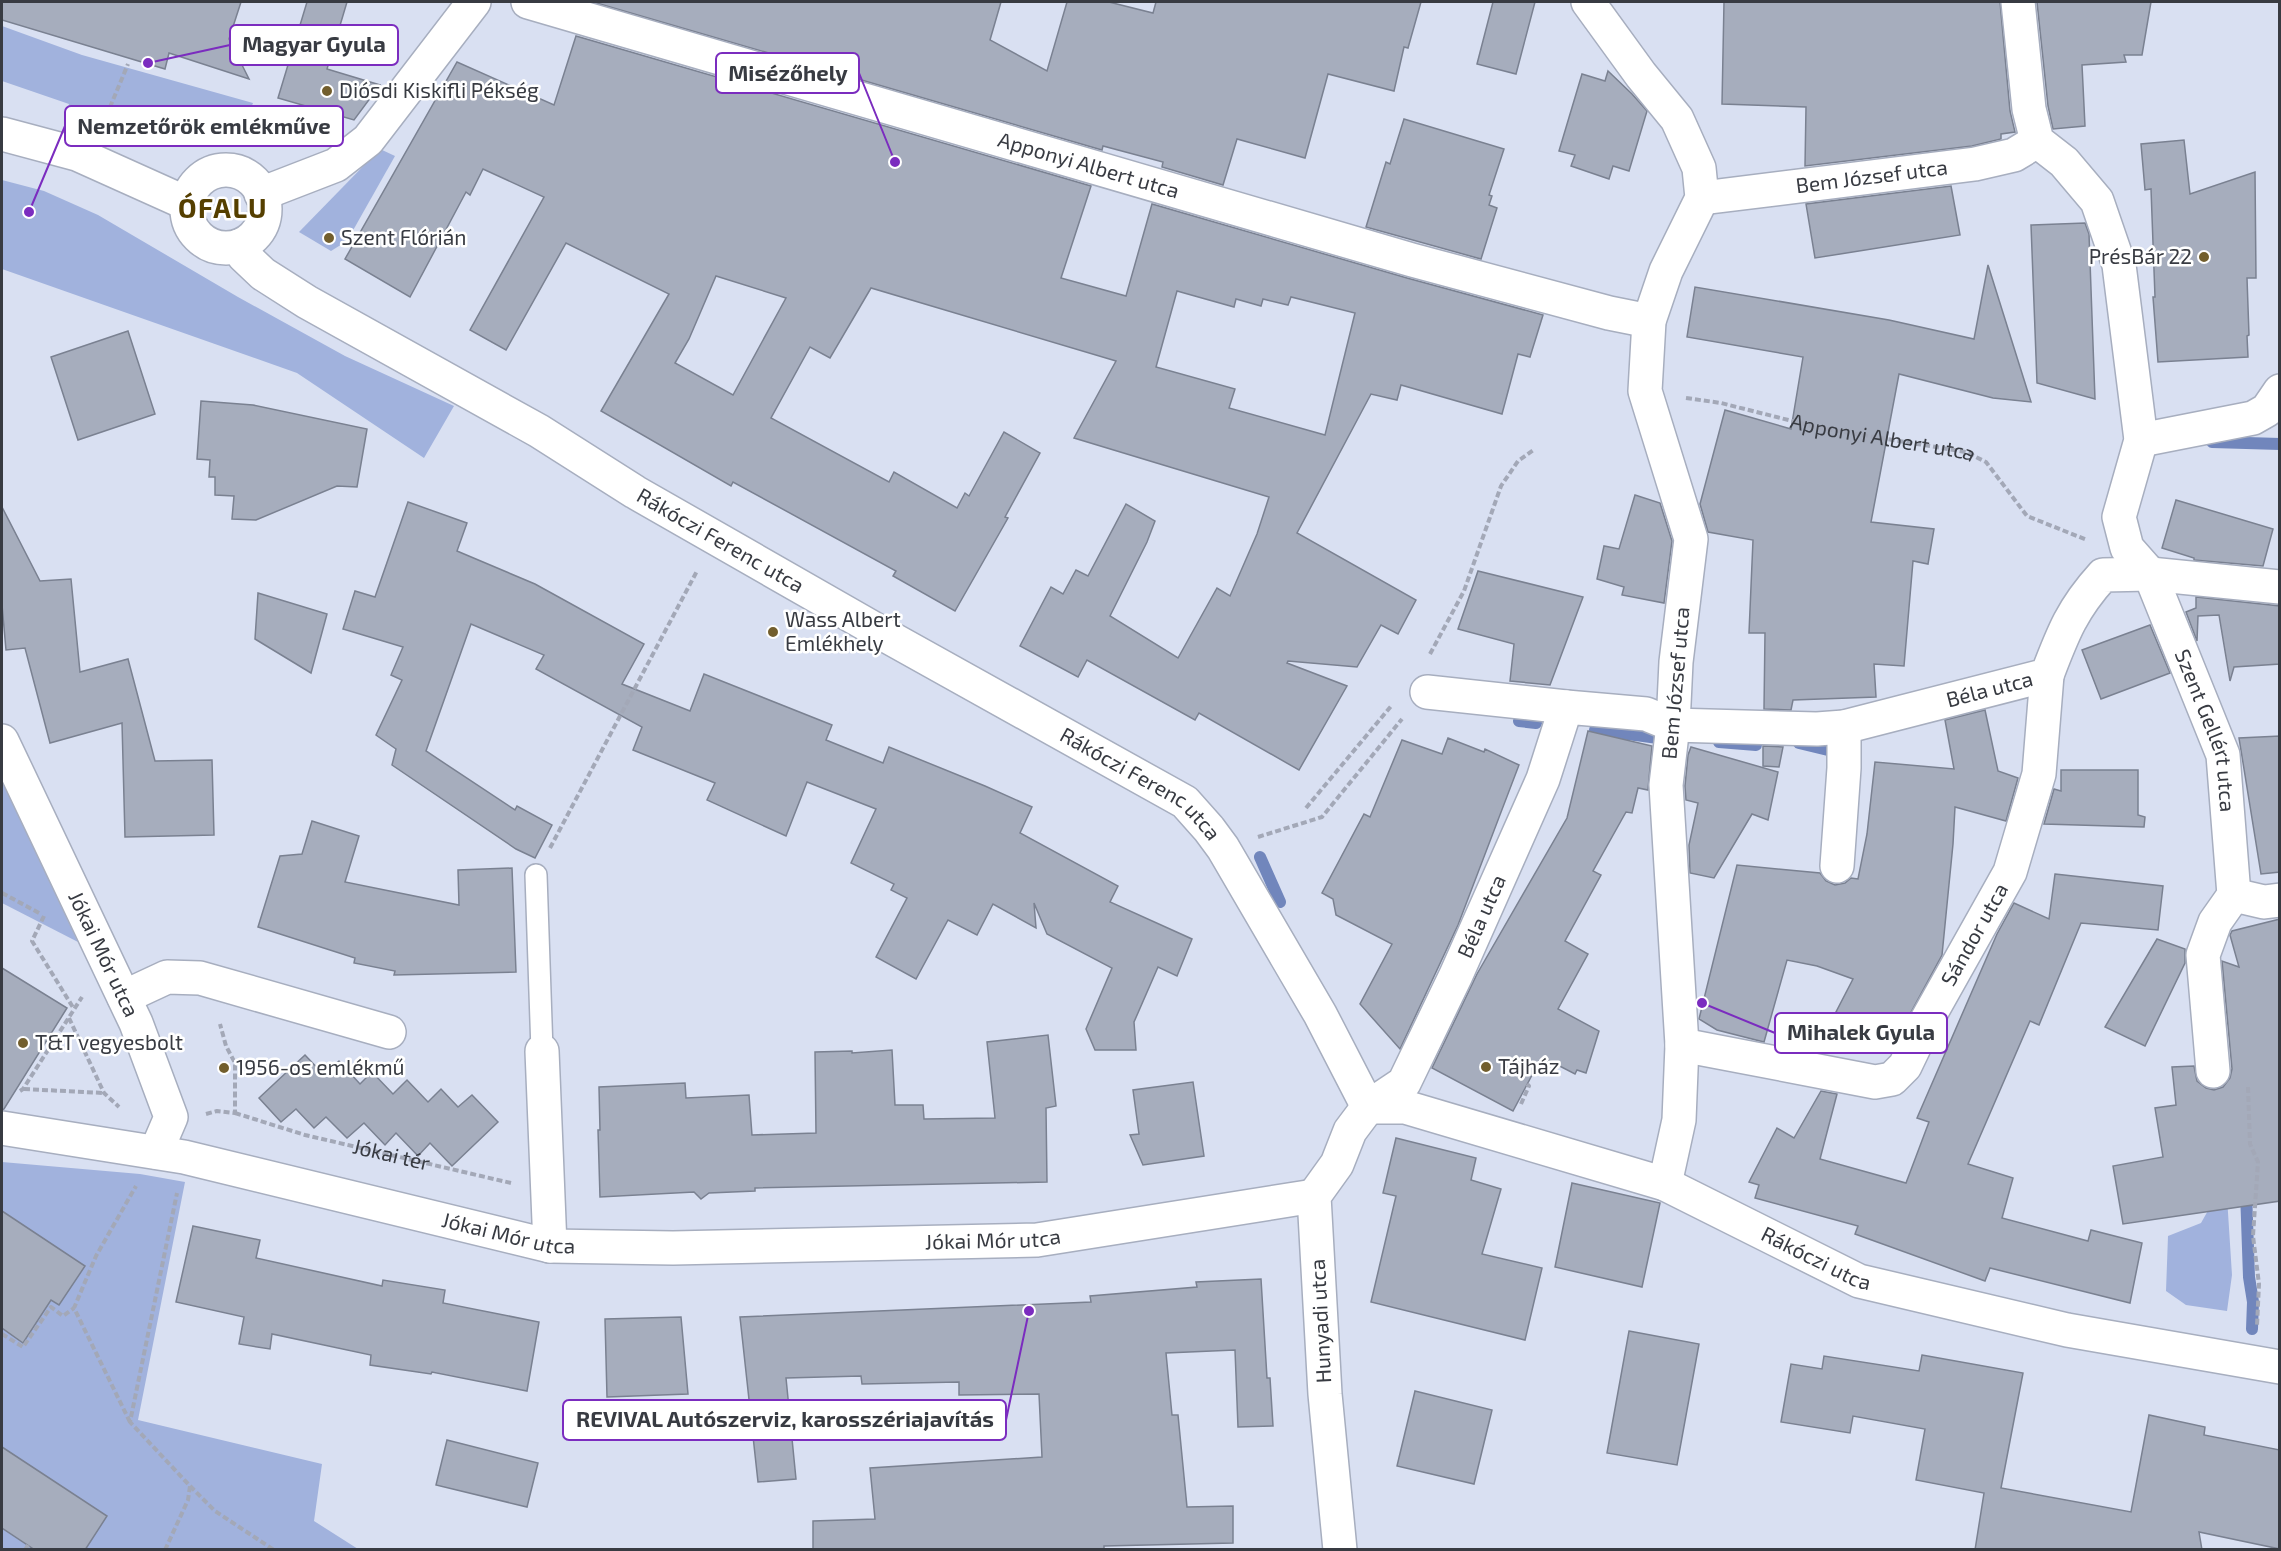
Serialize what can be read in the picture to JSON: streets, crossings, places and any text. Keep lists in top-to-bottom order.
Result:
{
  "streets": {
    "street": [
      "Apponyi Albert utca",
      "Bem József utca",
      "Rákóczi Ferenc utca",
      "Béla utca",
      "Szent Gellért utca",
      "Sándor utca",
      "Jókai Mór utca",
      "Rákóczi utca",
      "Hunyadi utca"
    ],
    "path": ["Jókai tér"]
  },
  "crossings": [
    ["Apponyi Albert utca", "Bem József utca"],
    ["Apponyi Albert utca", "Béla utca"],
    ["Bem József utca", "Béla utca"],
    ["Bem József utca", "Szent Gellért utca"],
    ["Bem József utca", "Sándor utca"],
    ["Bem József utca", "Rákóczi utca"],
    ["Rákóczi Ferenc utca", "Béla utca"],
    ["Rákóczi Ferenc utca", "Rákóczi utca"],
    ["Béla utca", "Sándor utca"],
    ["Béla utca", "Rákóczi utca"],
    ["Jókai Mór utca", "Jókai tér"],
    ["Jókai Mór utca", "Hunyadi utca"]
  ],
  "districts": ["ÓFALU"],
  "places": [
    "Magyar Gyula",
    "Diósdi Kiskifli Pékség",
    "Misézőhely",
    "Nemzetőrök emlékműve",
    "Szent Flórián",
    "PrésBár 22",
    "Wass Albert Emlékhely",
    "Mihalek Gyula",
    "T&T vegyesbolt",
    "Tájház",
    "1956-os emlékmű",
    "REVIVAL Autószerviz, karosszériajavítás"
  ]
}
